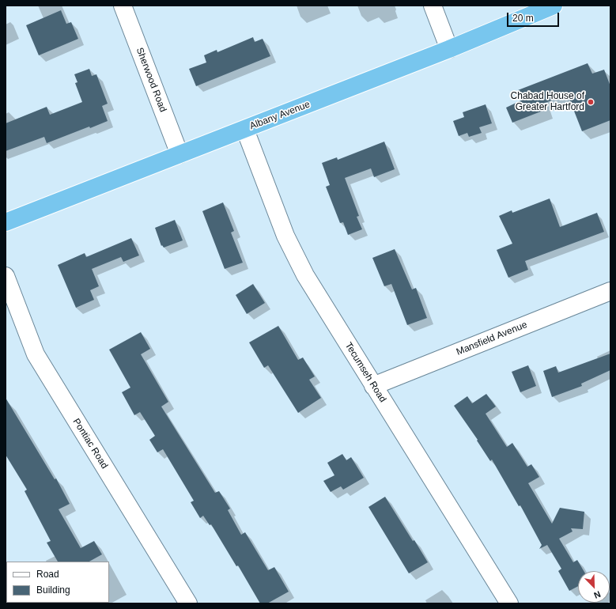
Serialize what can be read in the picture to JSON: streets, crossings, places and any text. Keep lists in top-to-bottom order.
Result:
{
  "streets": {
    "highway": ["Albany Avenue"],
    "street": [
      "Sherwood Road",
      "Mansfield Avenue",
      "Tecumseh Road",
      "Pontiac Road"
    ]
  },
  "crossings": [
    ["Sherwood Road", "Albany Avenue"],
    ["Albany Avenue", "Tecumseh Road"],
    ["Mansfield Avenue", "Tecumseh Road"]
  ],
  "places": ["Chabad House of Greater Hartford"],
  "legend": ["Road", "Building"],
  "scale_bar": "20 m",
  "north": "bottom right"
}
